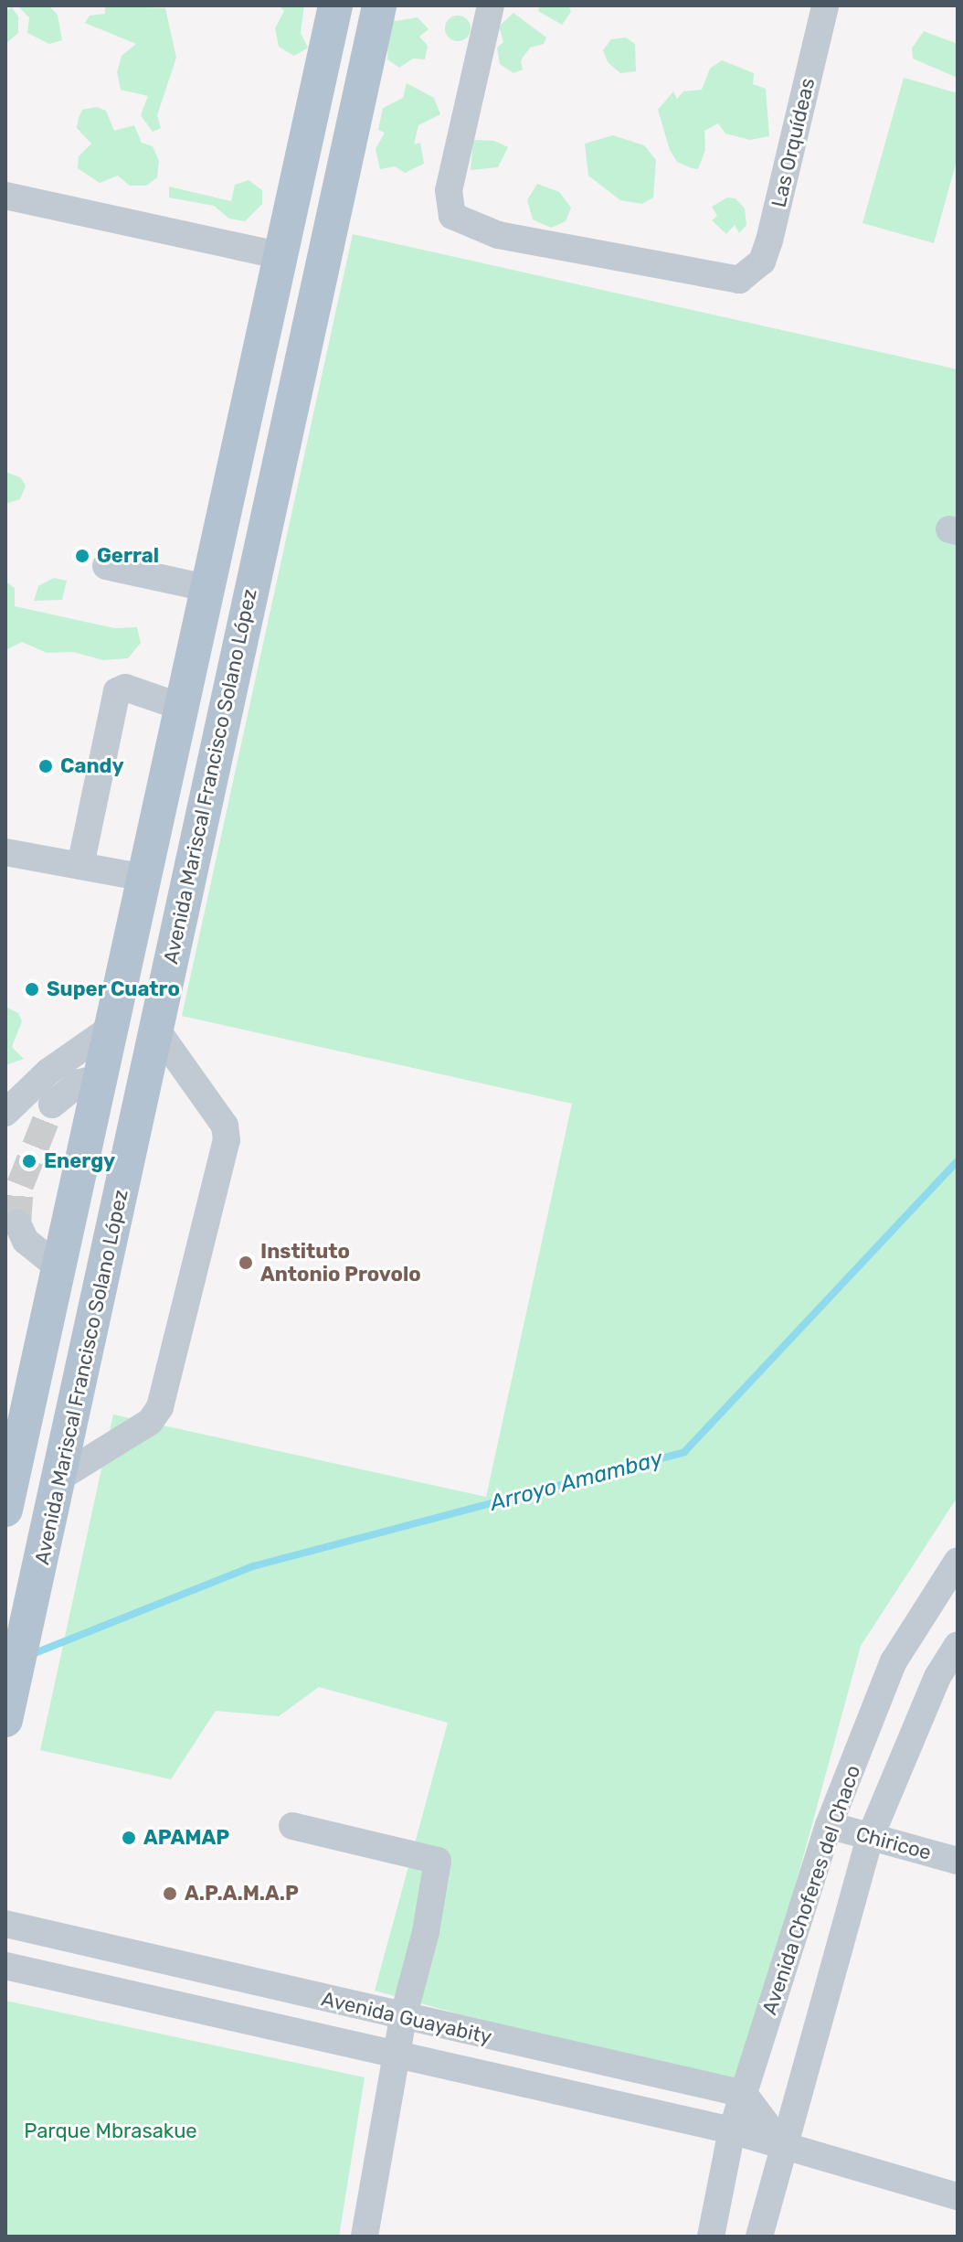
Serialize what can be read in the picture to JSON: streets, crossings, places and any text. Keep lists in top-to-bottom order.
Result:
{
  "streets": {
    "main road": ["Avenida Mariscal Francisco Solano López"],
    "street": [
      "Las Orquídeas",
      "Chiricoe",
      "Avenida Choferes del Chaco",
      "Avenida Guayabity"
    ]
  },
  "crossings": [
    ["Chiricoe", "Avenida Choferes del Chaco"],
    ["Avenida Choferes del Chaco", "Avenida Guayabity"]
  ],
  "water": ["Arroyo Amambay"],
  "parks": ["Parque Mbrasakue"],
  "places": [
    "Gerral",
    "Candy",
    "Super Cuatro",
    "Energy",
    "Instituto Antonio Provolo",
    "APAMAP",
    "A.P.A.M.A.P"
  ]
}
